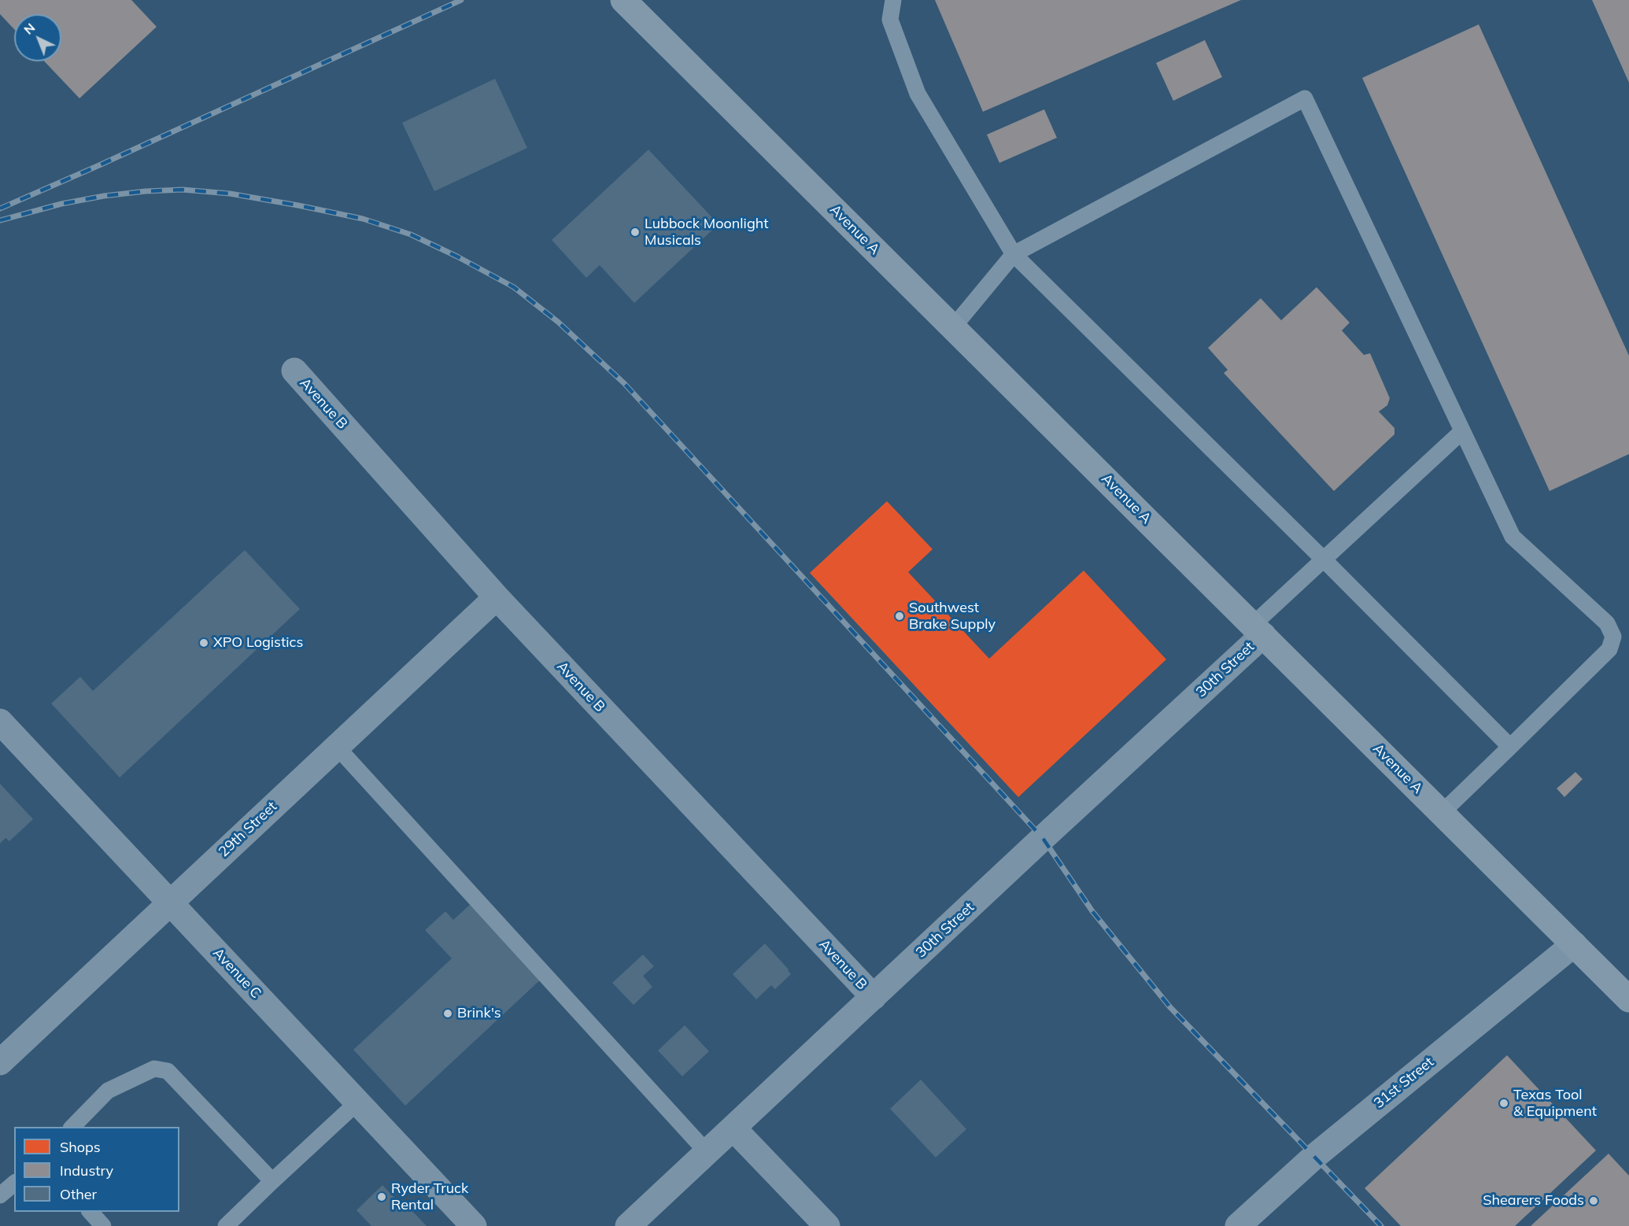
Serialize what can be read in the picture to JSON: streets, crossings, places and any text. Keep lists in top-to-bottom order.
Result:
{
  "streets": {
    "main road": ["Avenue A"],
    "street": [
      "Avenue B",
      "30th Street",
      "29th Street",
      "Avenue C",
      "31st Street"
    ]
  },
  "crossings": [
    ["Avenue A", "30th Street"],
    ["Avenue A", "31st Street"],
    ["Avenue B", "30th Street"],
    ["Avenue B", "29th Street"],
    ["29th Street", "Avenue C"]
  ],
  "places": [
    "Lubbock Moonlight Musicals",
    "Southwest Brake Supply",
    "XPO Logistics",
    "Brink's",
    "Texas Tool & Equipment",
    "Ryder Truck Rental",
    "Shearers Foods"
  ],
  "legend": ["Shops", "Industry", "Other"],
  "north": "top left"
}
